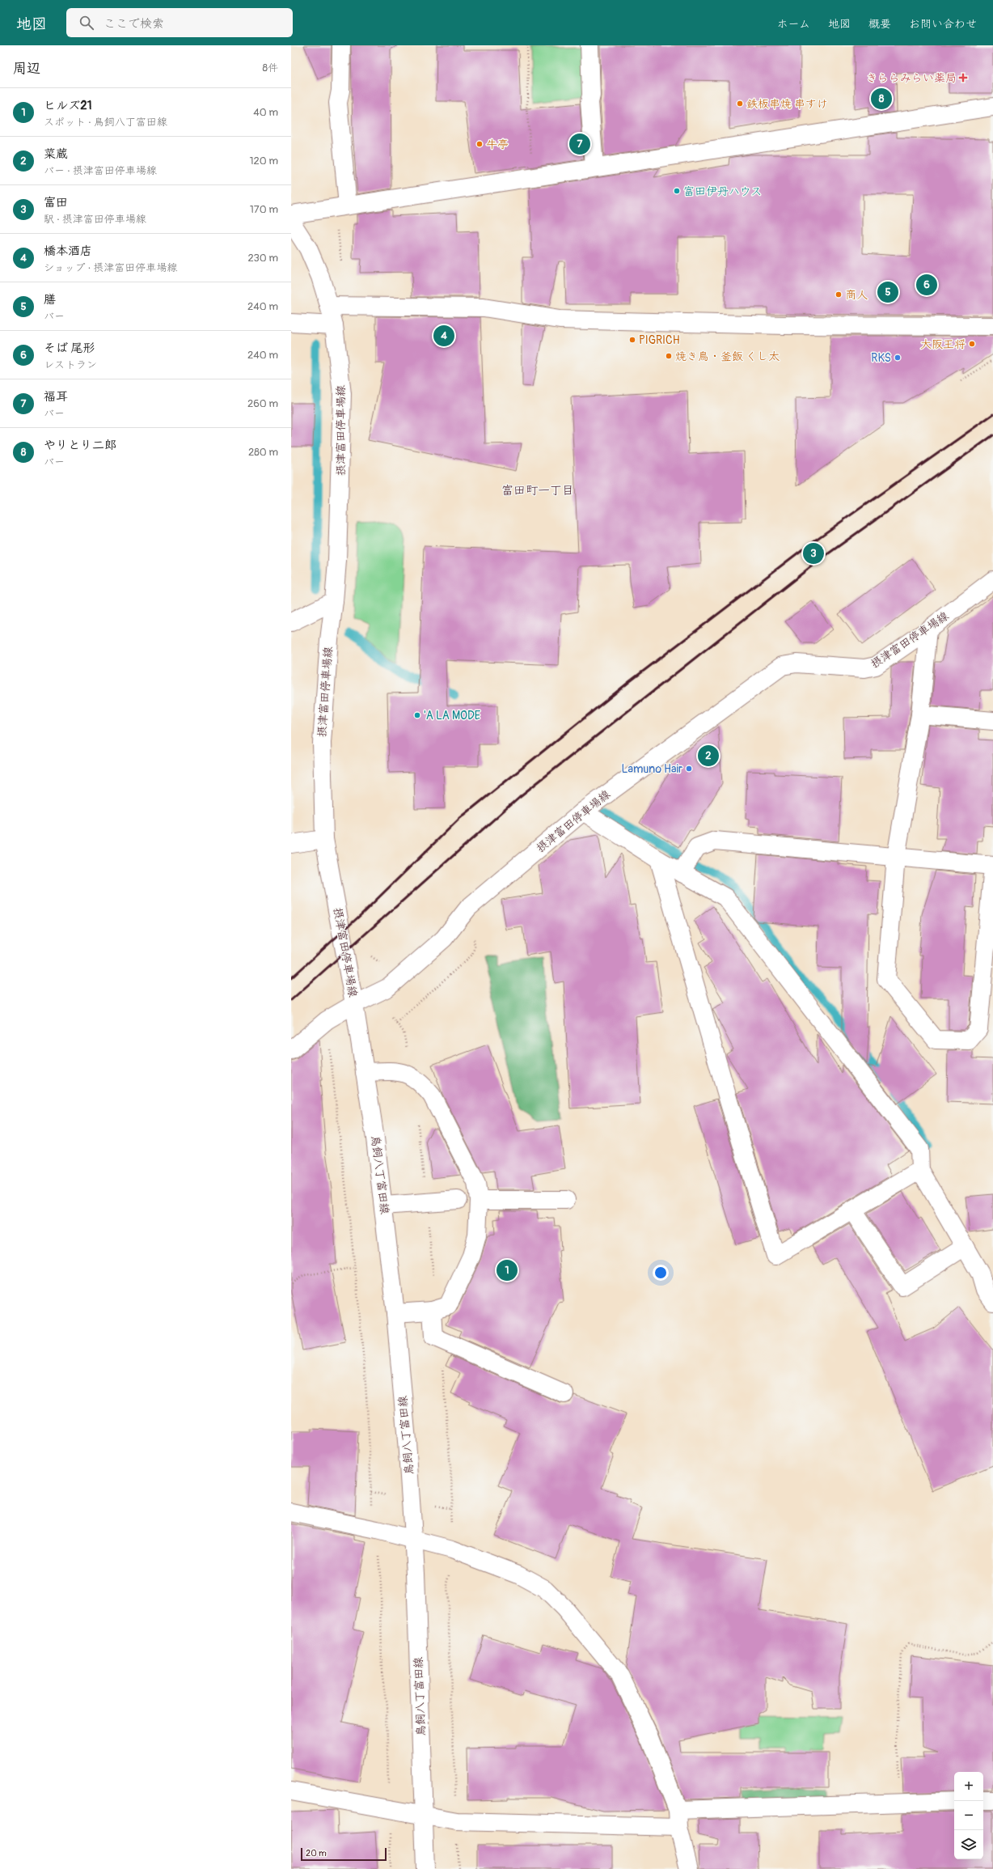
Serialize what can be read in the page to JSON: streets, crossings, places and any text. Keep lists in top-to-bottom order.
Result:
{
  "streets": {
    "street": ["摂津富田停車場線", "鳥飼八丁富田線"]
  },
  "crossings": [
    ["摂津富田停車場線", "鳥飼八丁富田線"]
  ],
  "districts": ["富田町一丁目"],
  "places": {
    "health": ["きららみらい薬局"],
    "other": [
      "鉄板串焼 串すけ",
      "牛亭",
      "富田伊丹ハウス",
      "商人",
      "PIGRICH",
      "大阪王将",
      "焼き鳥・釜飯 くし太",
      "RKS",
      "'A LA MODE",
      "Lamuno Hair"
    ]
  },
  "scale_bar": "20 m",
  "page": {
    "header": "地図",
    "search": "ここで検索",
    "nav": [
      "ホーム",
      "地図",
      "概要",
      "お問い合わせ"
    ],
    "heading": ["周辺", "8件"],
    "pins": [
      "8",
      "7",
      "6",
      "5",
      "4",
      "3",
      "2",
      "1"
    ],
    "list": [
      {
        "mark": "1",
        "name": "ヒルズ21",
        "note": "スポット · 鳥飼八丁富田線",
        "value": "40 m"
      },
      {
        "mark": "2",
        "name": "菜蔵",
        "note": "バー · 摂津富田停車場線",
        "value": "120 m"
      },
      {
        "mark": "3",
        "name": "富田",
        "note": "駅 · 摂津富田停車場線",
        "value": "170 m"
      },
      {
        "mark": "4",
        "name": "橋本酒店",
        "note": "ショップ · 摂津富田停車場線",
        "value": "230 m"
      },
      {
        "mark": "5",
        "name": "膳",
        "note": "バー",
        "value": "240 m"
      },
      {
        "mark": "6",
        "name": "そば 尾形",
        "note": "レストラン",
        "value": "240 m"
      },
      {
        "mark": "7",
        "name": "福耳",
        "note": "バー",
        "value": "260 m"
      },
      {
        "mark": "8",
        "name": "やりとり二郎",
        "note": "バー",
        "value": "280 m"
      }
    ],
    "map_buttons": ["+", "−"],
    "scale": "20 m"
  }
}
